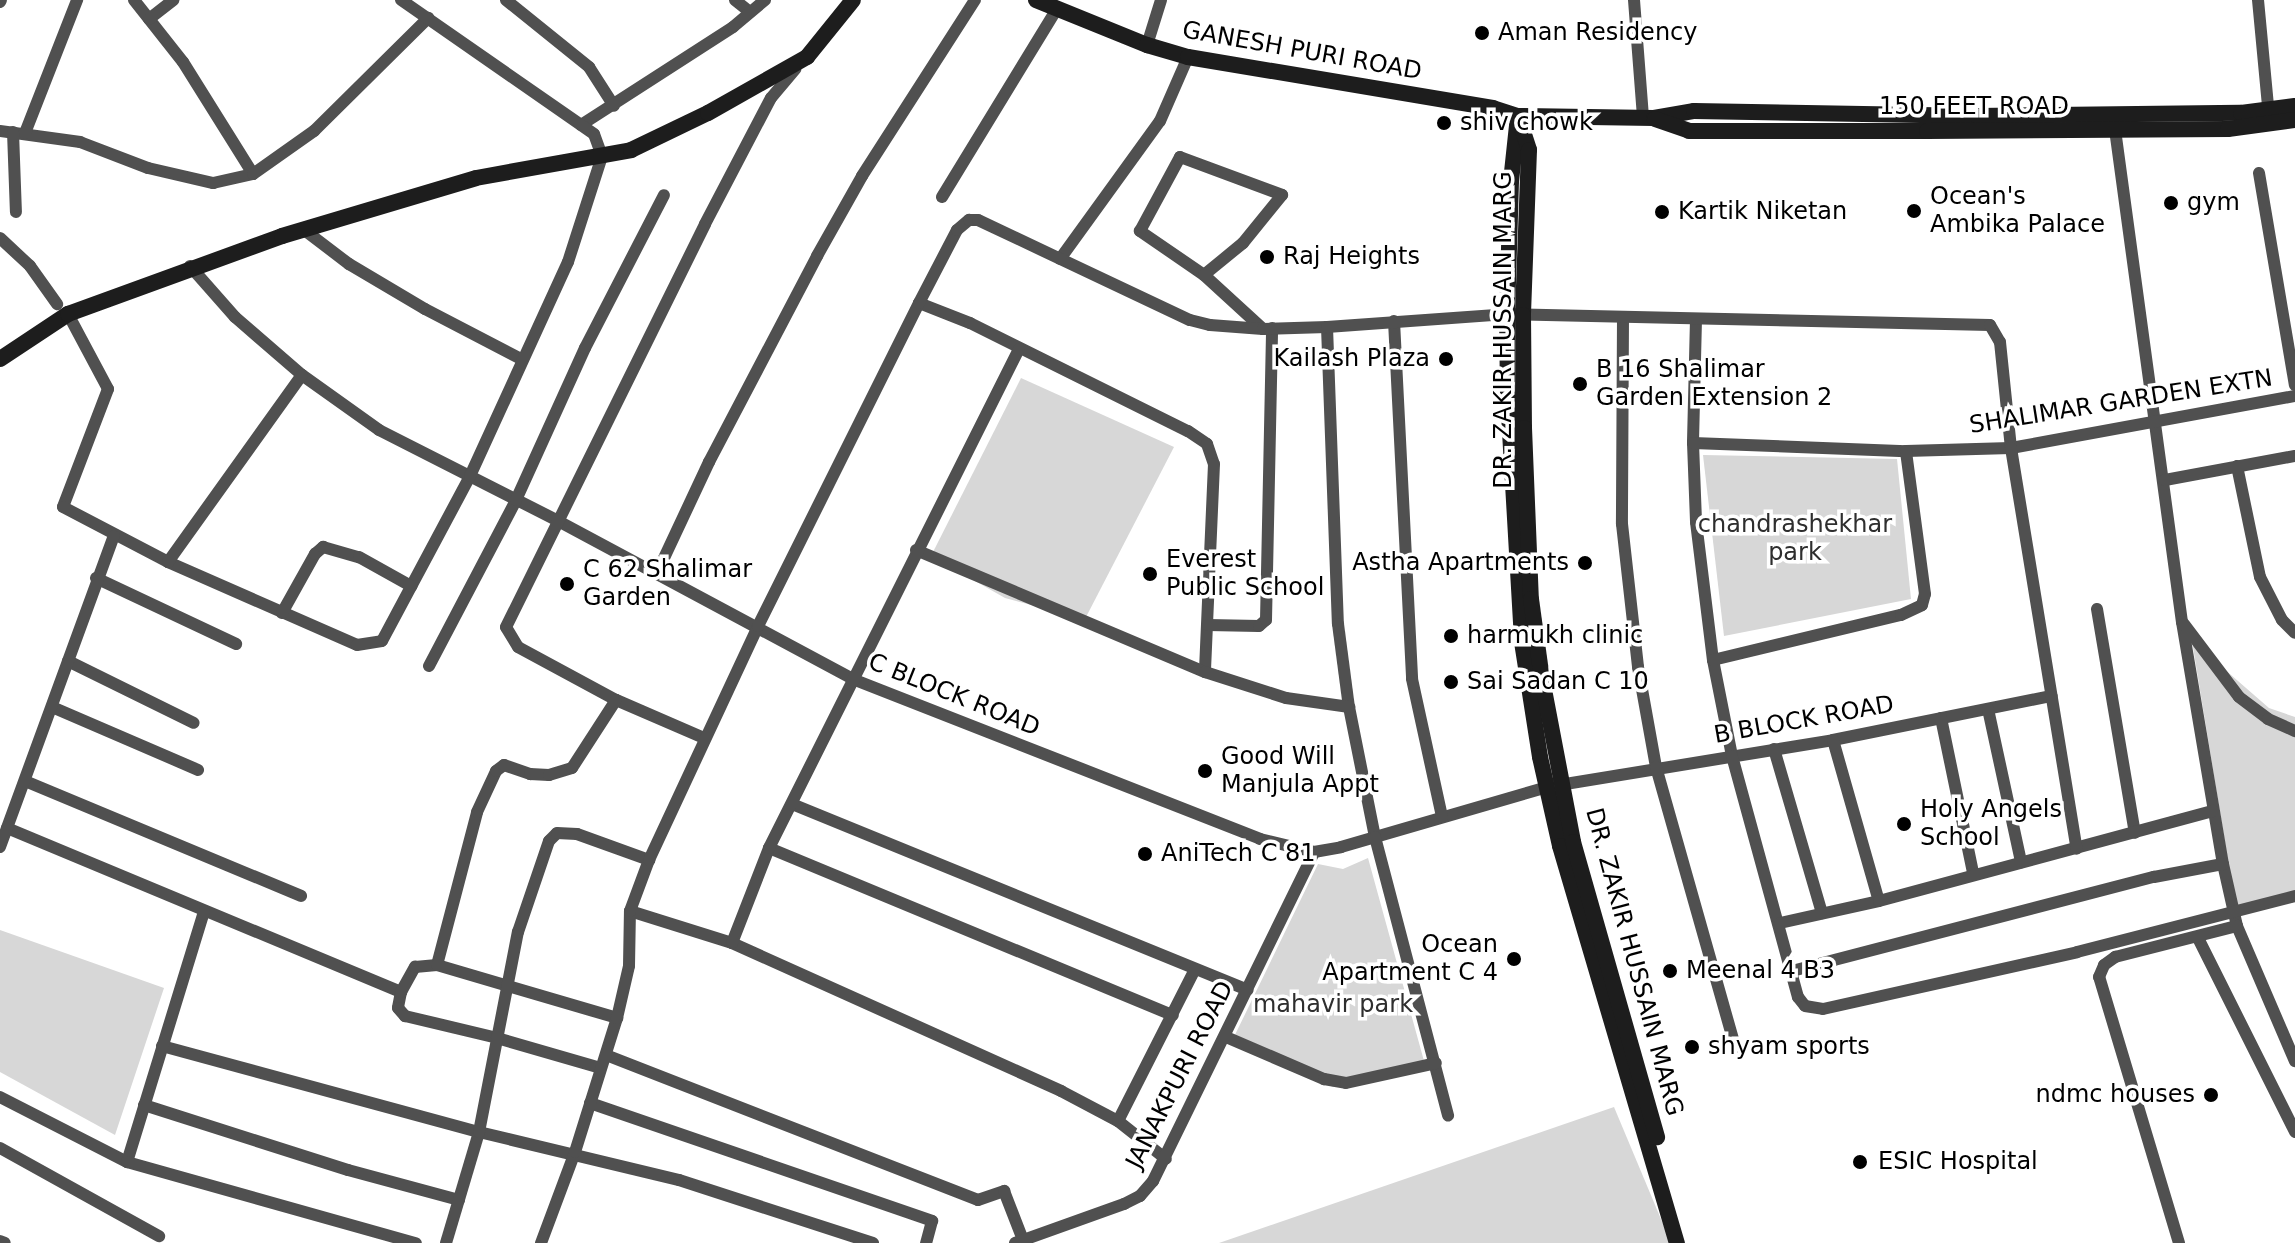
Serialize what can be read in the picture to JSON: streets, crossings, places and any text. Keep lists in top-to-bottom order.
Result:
{
  "streets": {
    "street": [
      "GANESH PURI ROAD",
      "150 FEET ROAD",
      "DR. ZAKIR HUSSAIN MARG",
      "SHALIMAR GARDEN EXTN",
      "C BLOCK ROAD",
      "B BLOCK ROAD",
      "JANAKPURI ROAD"
    ]
  },
  "crossings": [
    ["GANESH PURI ROAD", "150 FEET ROAD"],
    ["GANESH PURI ROAD", "DR. ZAKIR HUSSAIN MARG"],
    ["150 FEET ROAD", "DR. ZAKIR HUSSAIN MARG"],
    ["DR. ZAKIR HUSSAIN MARG", "C BLOCK ROAD"],
    ["DR. ZAKIR HUSSAIN MARG", "B BLOCK ROAD"],
    ["C BLOCK ROAD", "B BLOCK ROAD"],
    ["C BLOCK ROAD", "JANAKPURI ROAD"]
  ],
  "parks": ["chandrashekhar park", "mahavir park"],
  "places": [
    "Aman Residency",
    "shiv chowk",
    "gym",
    "Ocean's Ambika Palace",
    "Kartik Niketan",
    "Raj Heights",
    "Kailash Plaza",
    "B 16 Shalimar Garden Extension 2",
    "Astha Apartments",
    "Everest Public School",
    "C 62 Shalimar Garden",
    "harmukh clinic",
    "Sai Sadan C 10",
    "Good Will Manjula Appt",
    "Holy Angels School",
    "AniTech C 81",
    "Ocean Apartment C 4",
    "Meenal 4 B3",
    "shyam sports",
    "ndmc houses",
    "ESIC Hospital"
  ]
}
